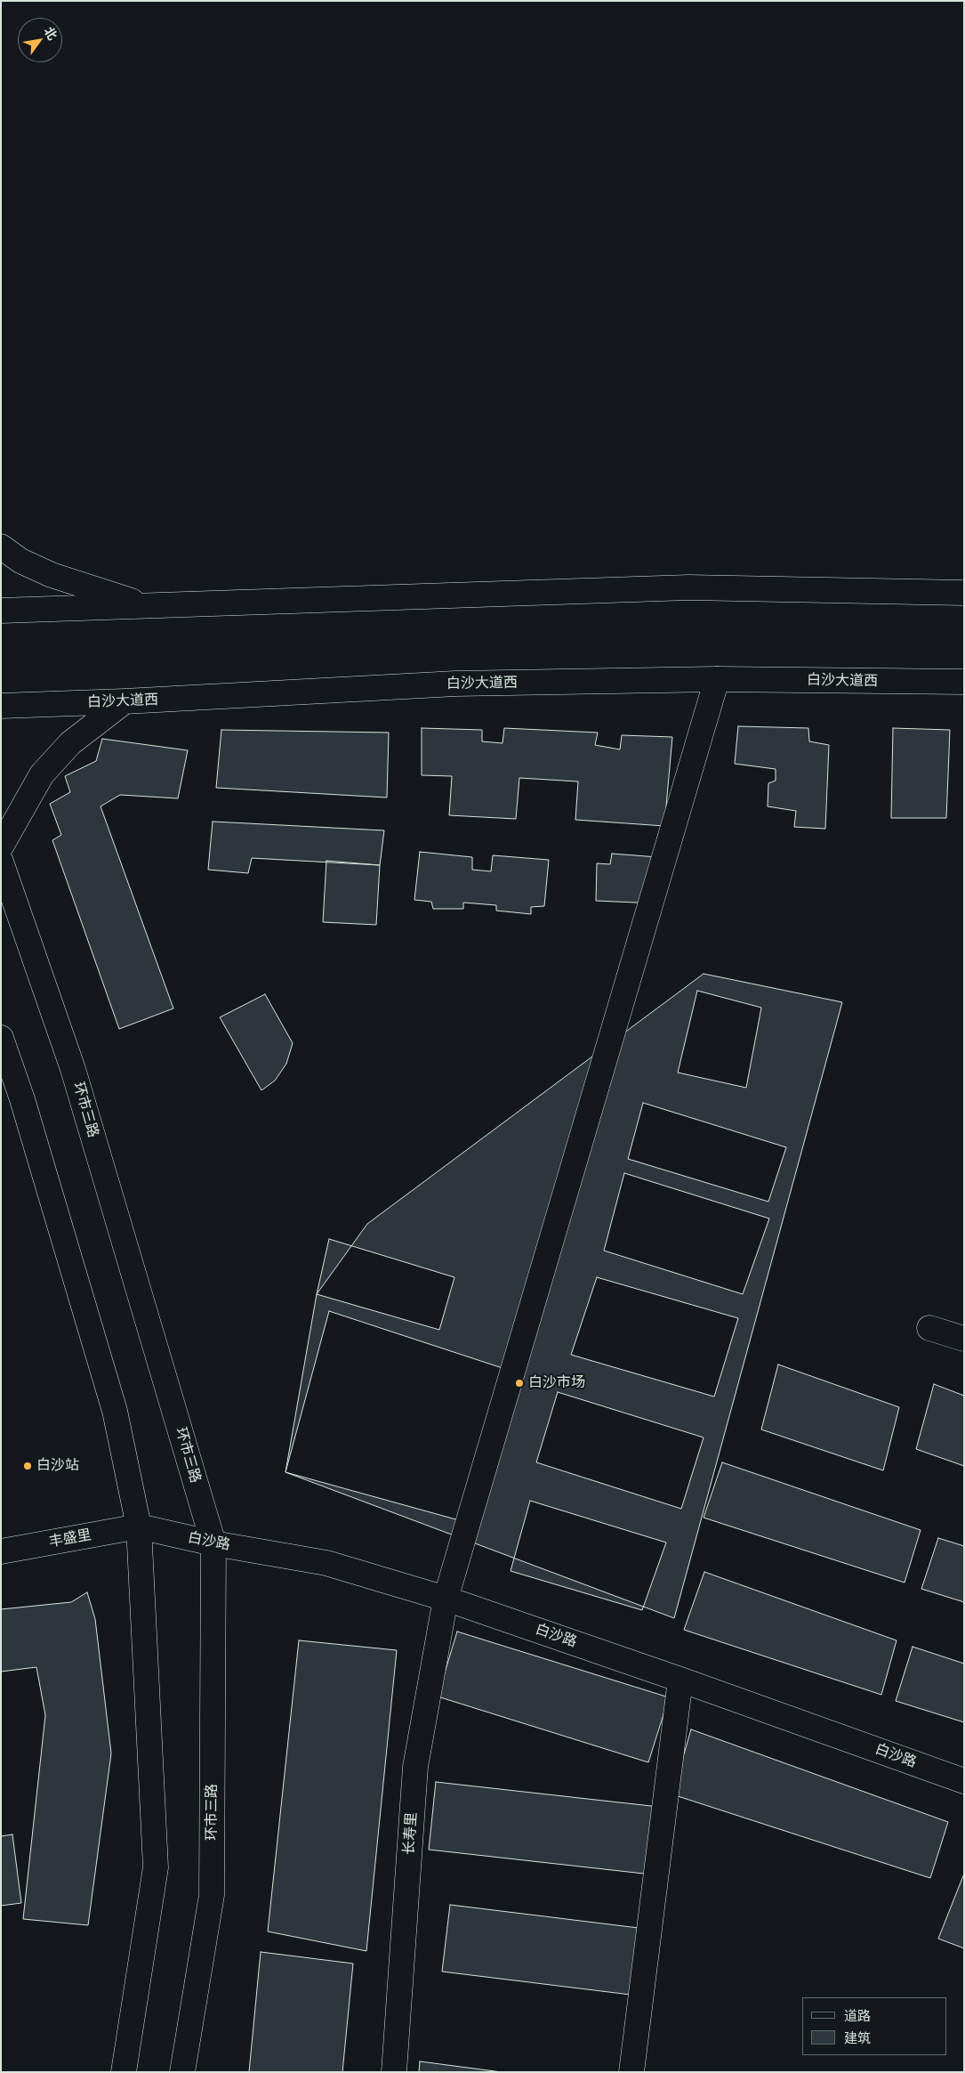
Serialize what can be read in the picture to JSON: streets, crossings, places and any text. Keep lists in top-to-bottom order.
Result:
{
  "streets": {
    "main road": [
      "白沙大道西",
      "环市三路",
      "丰盛里",
      "白沙路",
      "长寿里"
    ]
  },
  "crossings": [
    ["白沙大道西", "长寿里"],
    ["环市三路", "白沙路"],
    ["丰盛里", "白沙路"],
    ["白沙路", "长寿里"]
  ],
  "places": ["白沙市场", "白沙站"],
  "legend": ["道路", "建筑"],
  "north": "top right"
}
